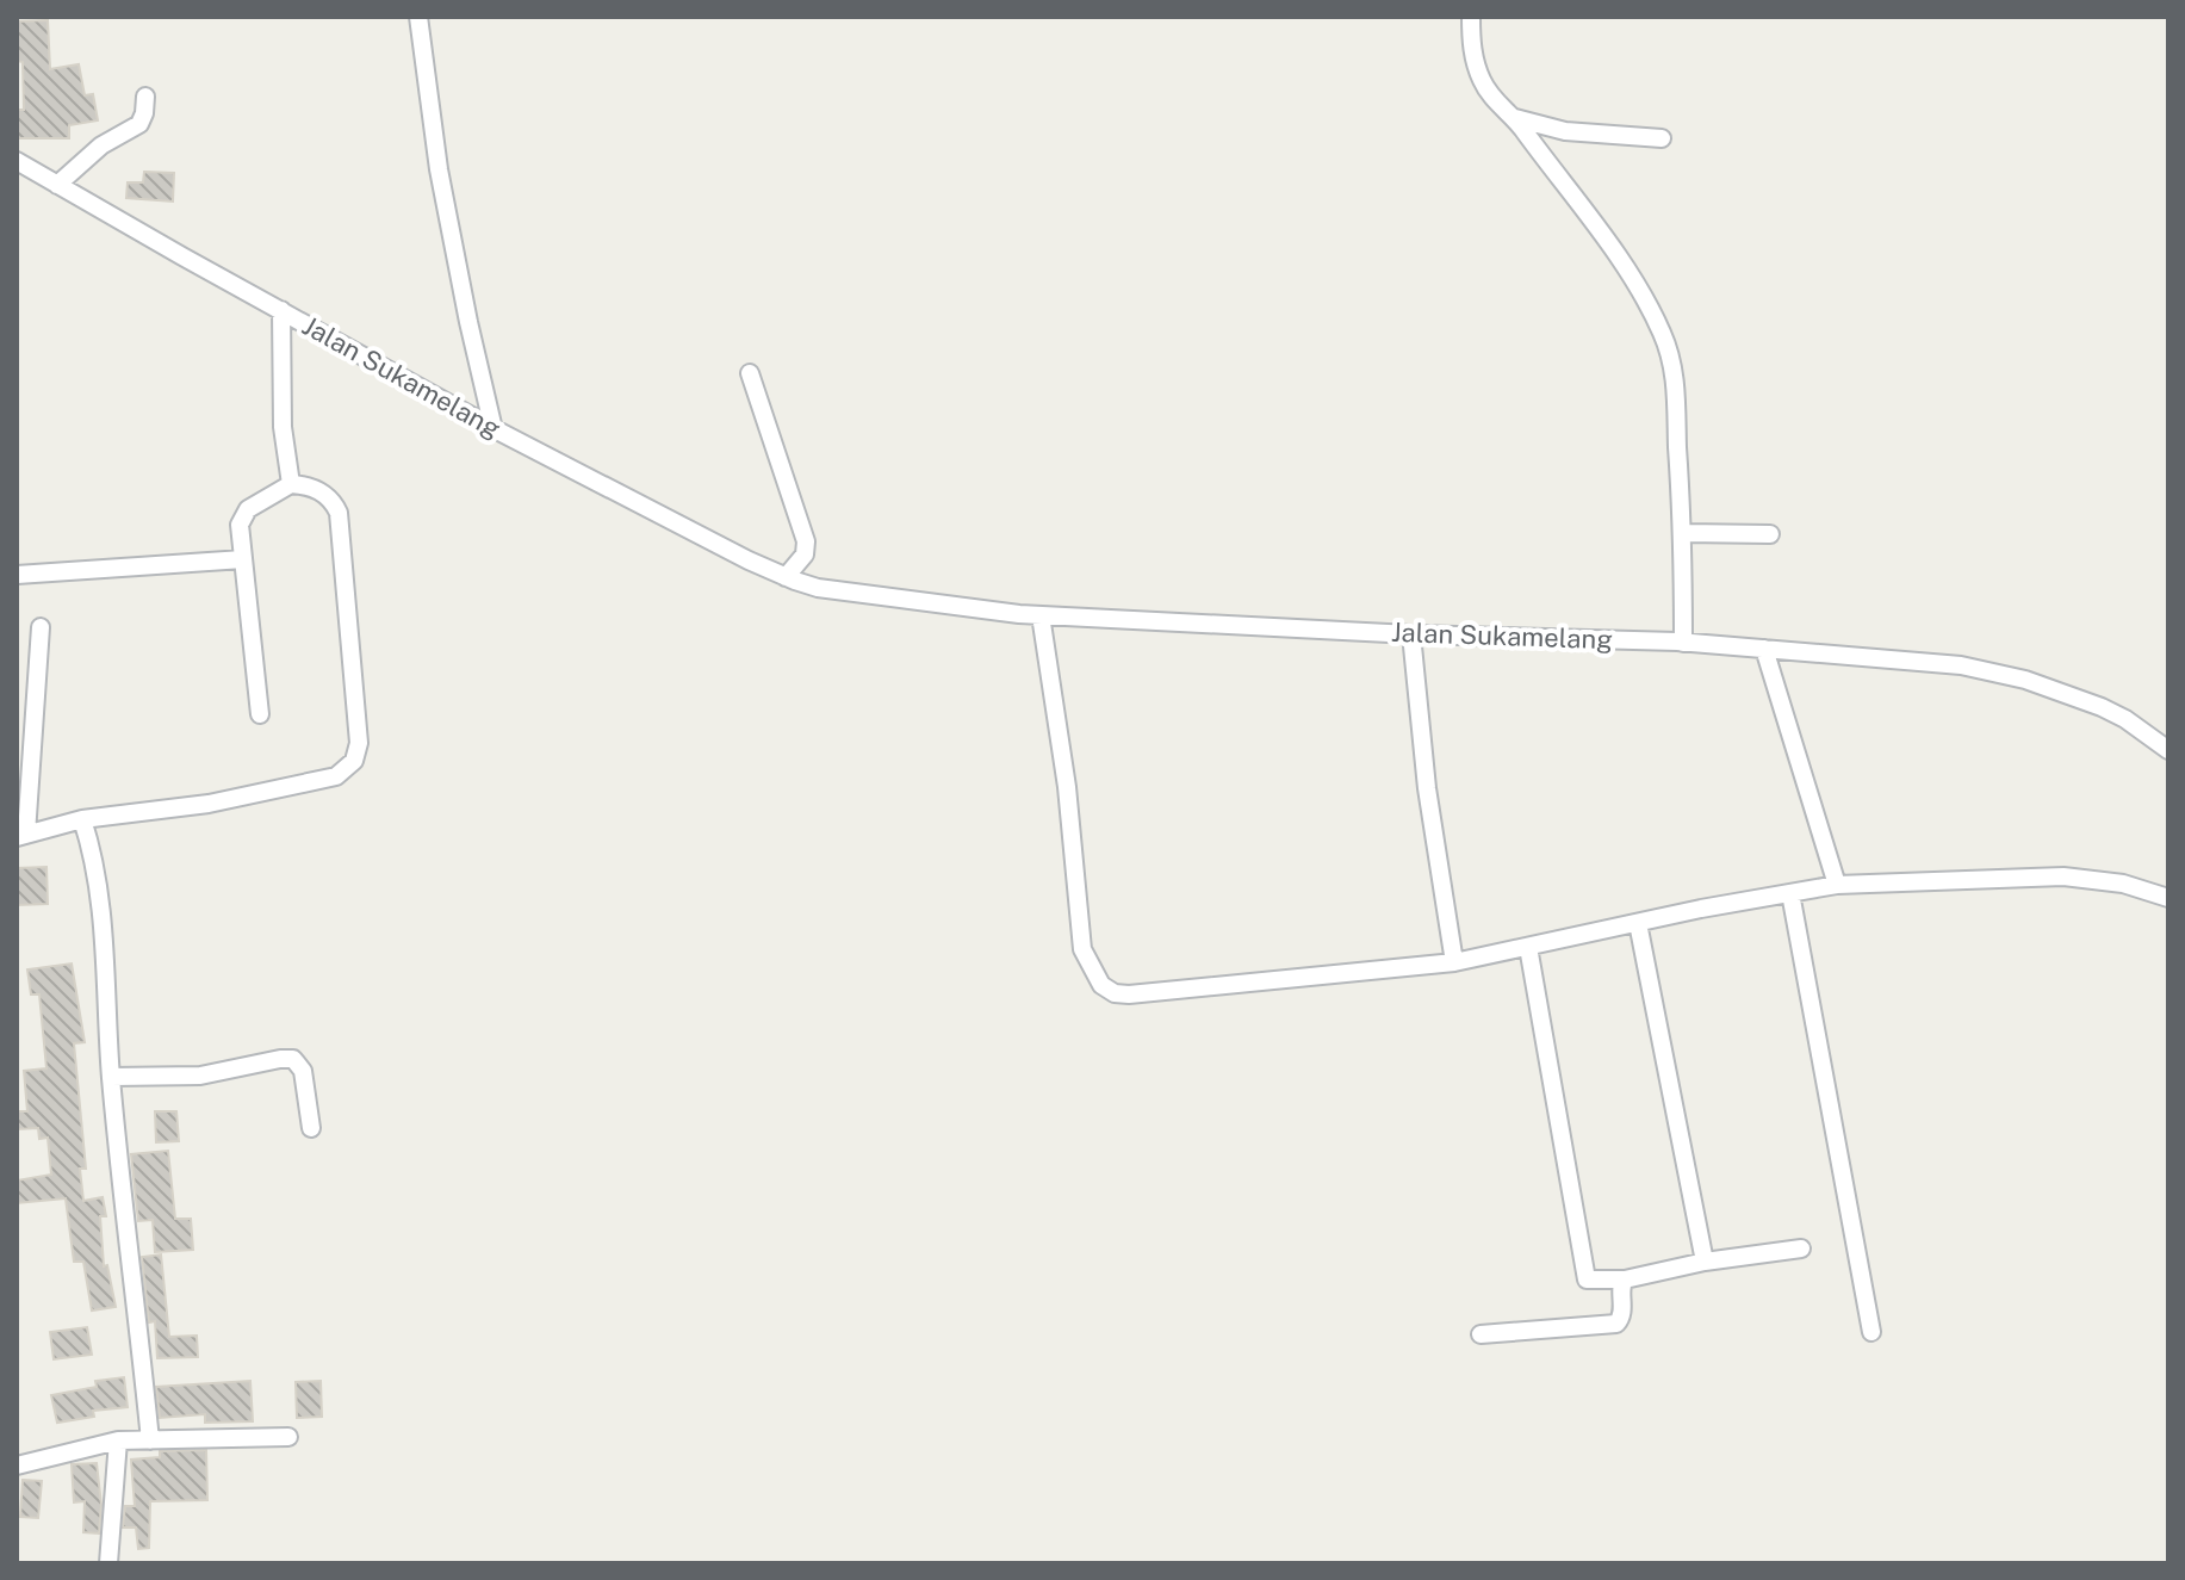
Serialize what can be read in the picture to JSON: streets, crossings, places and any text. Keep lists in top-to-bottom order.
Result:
{
  "streets": {
    "street": ["Jalan Sukamelang"]
  }
}
